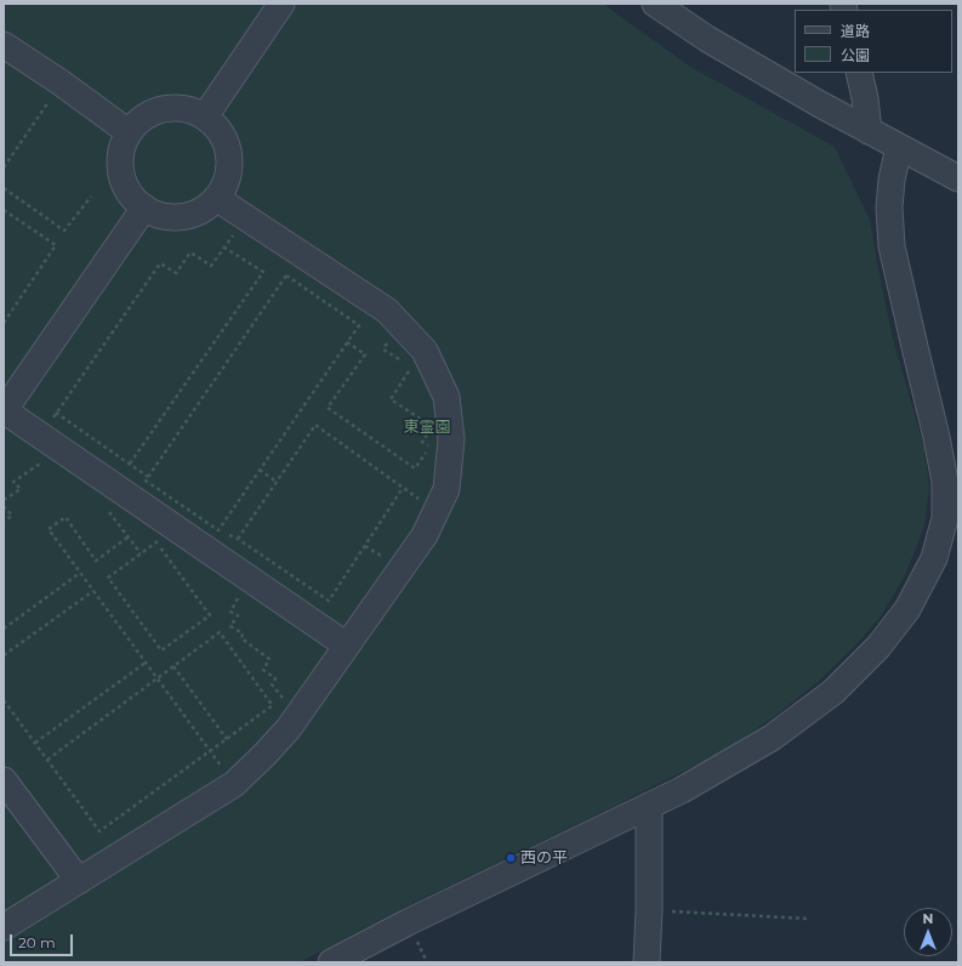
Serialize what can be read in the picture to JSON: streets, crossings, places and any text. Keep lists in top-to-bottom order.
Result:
{
  "parks": ["東霊園"],
  "places": ["西の平"],
  "legend": ["道路", "公園"],
  "scale_bar": "20 m",
  "north": "top"
}
